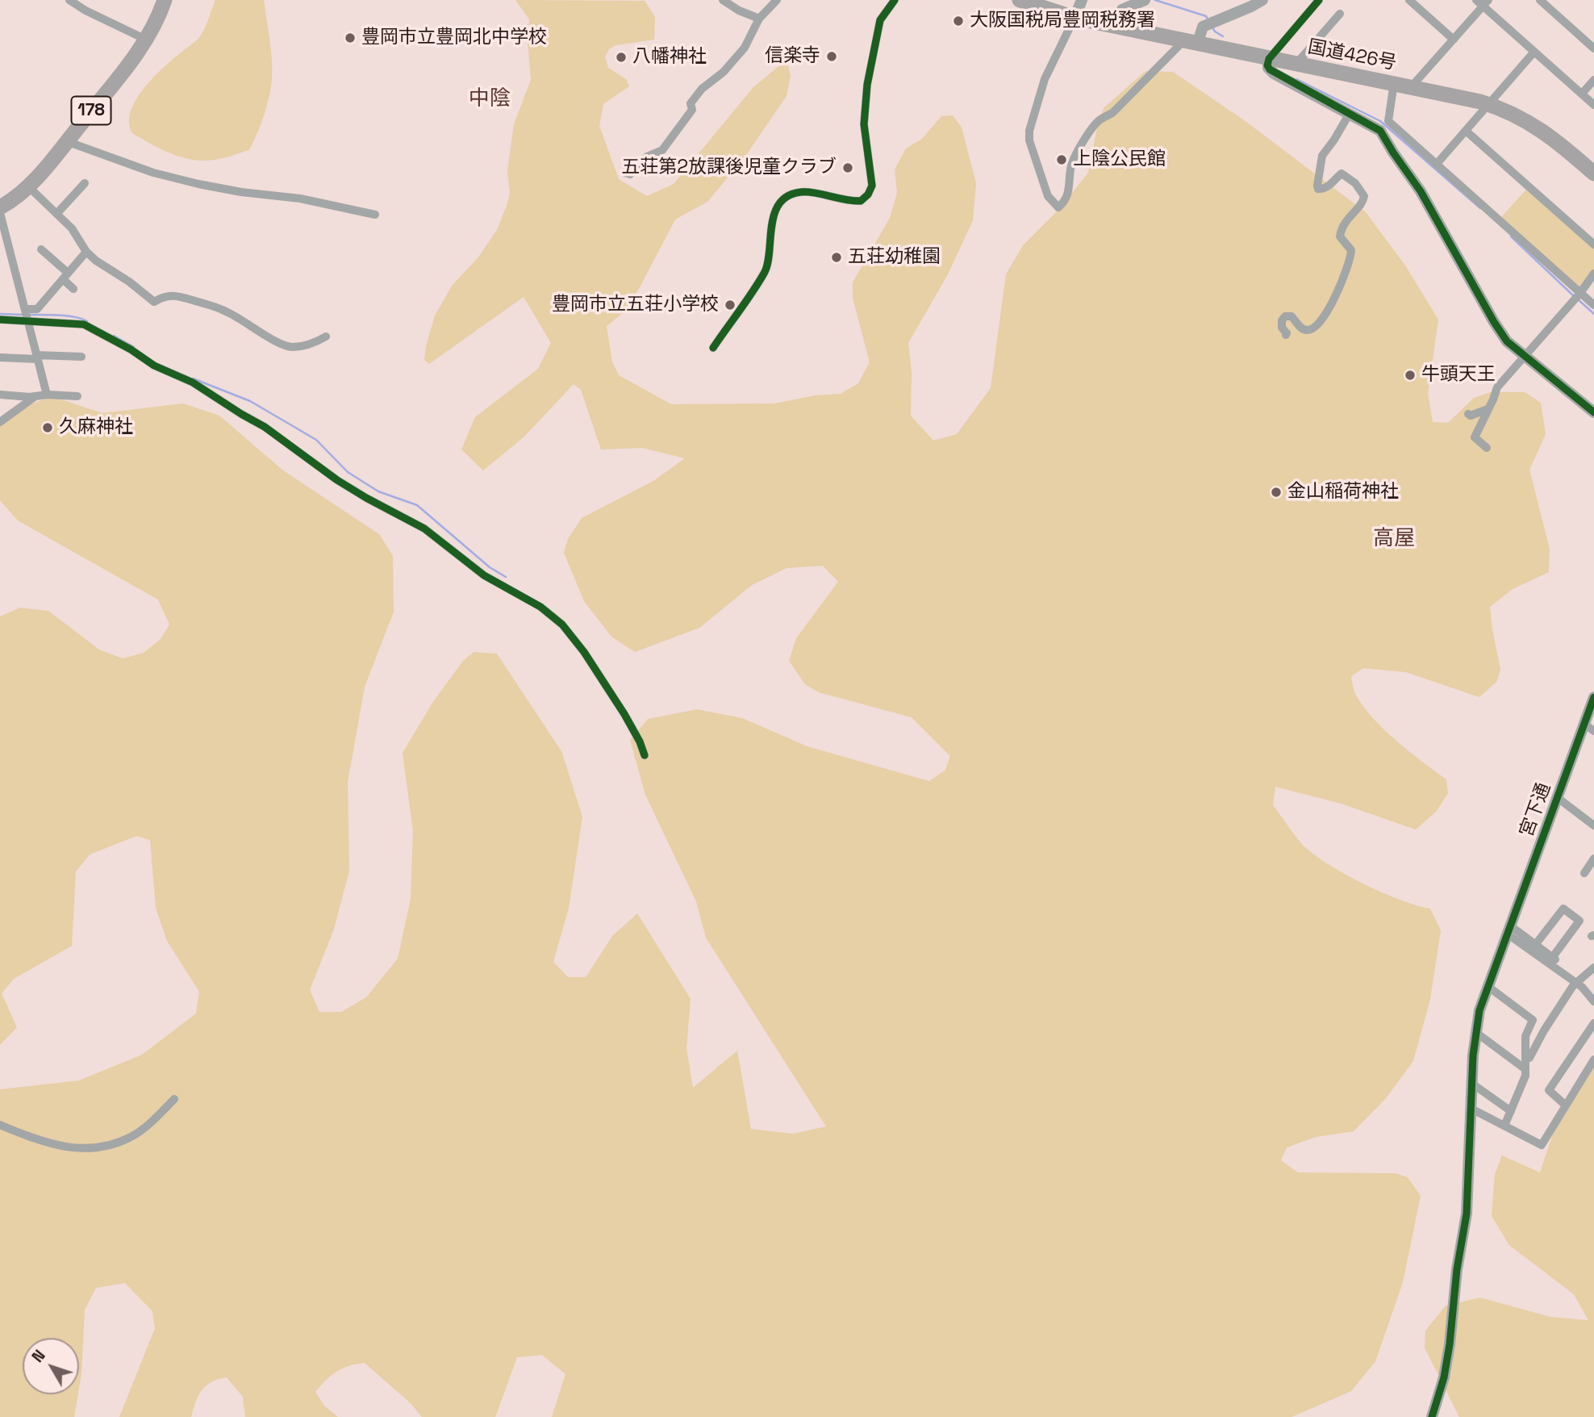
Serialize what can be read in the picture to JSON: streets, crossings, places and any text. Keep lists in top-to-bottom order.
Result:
{
  "streets": {
    "highway": ["国道426号", "178"],
    "street": ["宮下通"]
  },
  "districts": ["中陰", "高屋"],
  "places": [
    "大阪国税局豊岡税務署",
    "豊岡市立豊岡北中学校",
    "信楽寺",
    "八幡神社",
    "上陰公民館",
    "五荘第2放課後児童クラブ",
    "五荘幼稚園",
    "豊岡市立五荘小学校",
    "牛頭天王",
    "久麻神社",
    "金山稲荷神社"
  ],
  "north": "top left"
}
